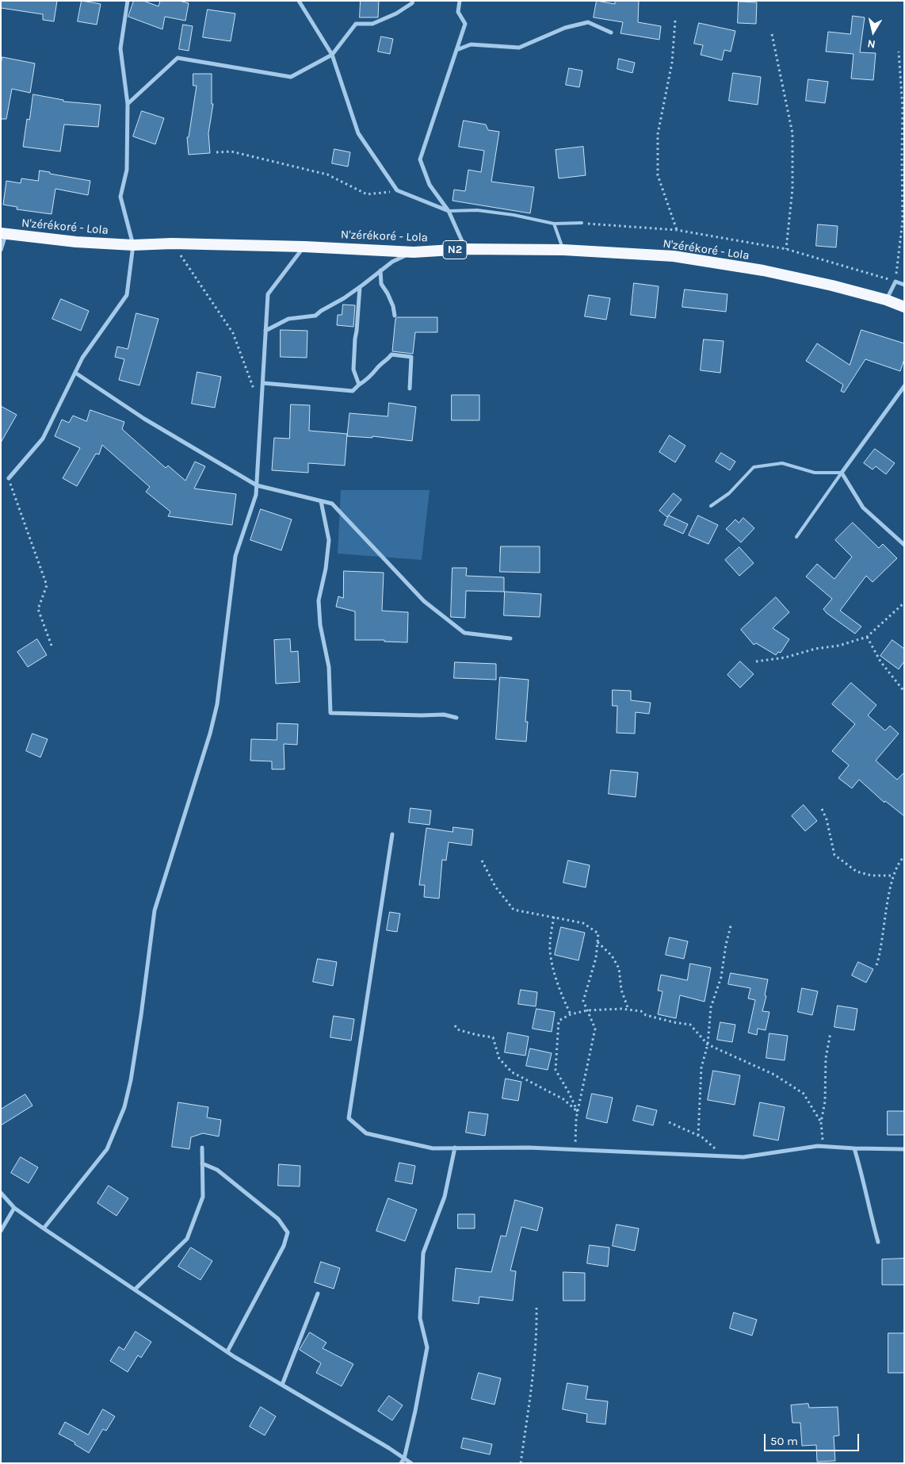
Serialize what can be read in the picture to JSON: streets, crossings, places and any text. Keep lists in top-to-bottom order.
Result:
{
  "streets": {
    "highway": ["N'zérékoré - Lola", "N2"]
  },
  "scale_bar": "50 m",
  "north": "bottom"
}
